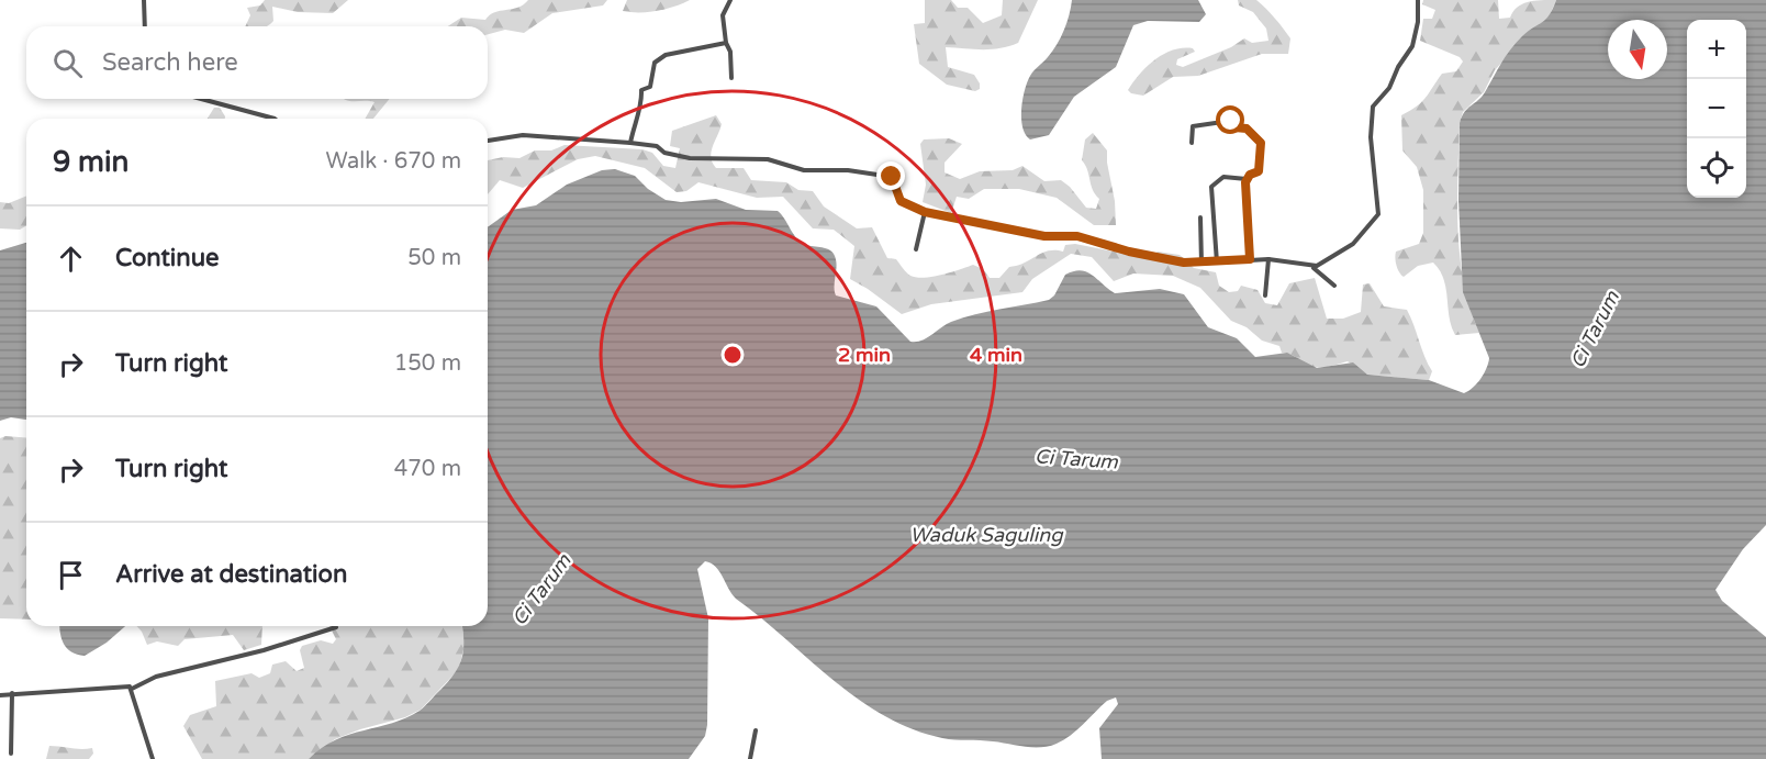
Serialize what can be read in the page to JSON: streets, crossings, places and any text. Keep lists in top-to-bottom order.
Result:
{
  "water": ["Ci Tarum", "Waduk Saguling"],
  "north": "bottom",
  "page": {
    "map_buttons": ["+", "−"],
    "search": "Search here",
    "heading": ["9 min", "Walk · 670 m"],
    "list": [
      ["Continue", "50 m"],
      ["Turn right", "150 m"],
      ["Turn right", "470 m"],
      "Arrive at destination"
    ]
  },
  "rings": ["2 min", "4 min"]
}
